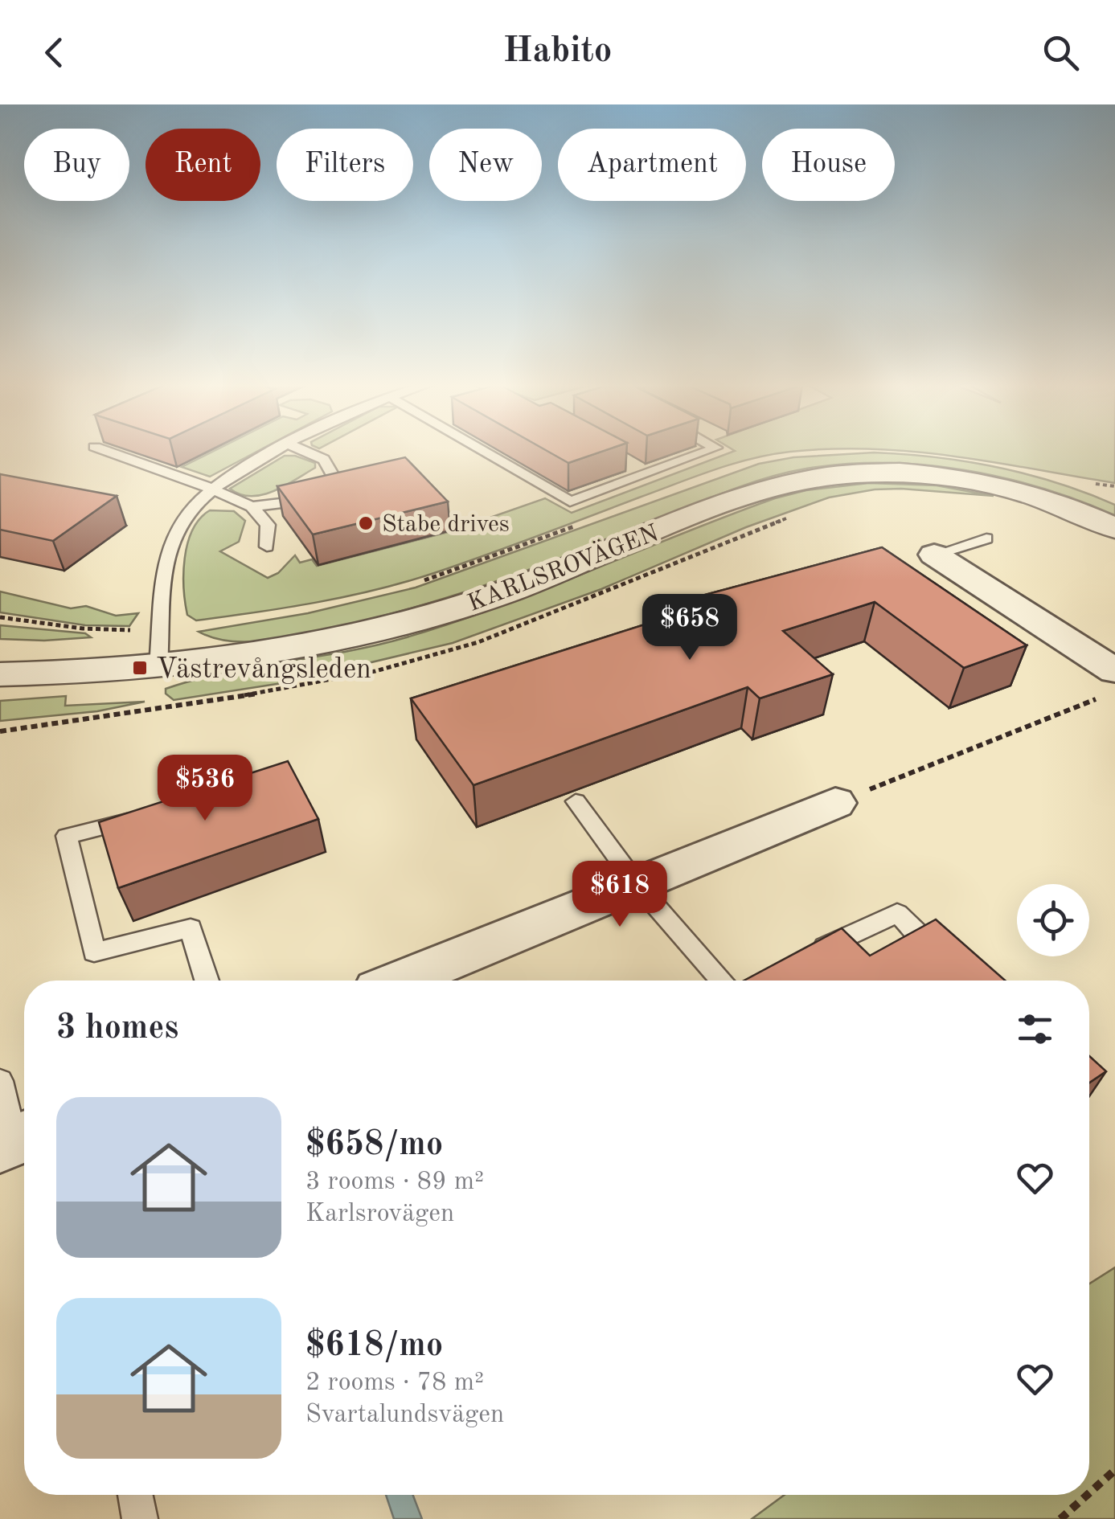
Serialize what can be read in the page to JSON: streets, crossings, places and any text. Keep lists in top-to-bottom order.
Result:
{
  "streets": {
    "street": ["KARLSROVÄGEN"]
  },
  "places": {
    "other": ["Stabe drives"],
    "transit": ["Västrevångsleden"]
  },
  "page": {
    "header": "Habito",
    "chip": [
      "Buy",
      "Rent",
      "Filters",
      "New",
      "Apartment",
      "House"
    ],
    "price": ["$658", "$536", "$618"],
    "heading": "3 homes",
    "list": [
      {
        "name": "$658/mo",
        "note": "3 rooms · 89 m² · Karlsrovägen"
      },
      {
        "name": "$618/mo",
        "note": "2 rooms · 78 m² · Svartalundsvägen"
      }
    ]
  }
}
